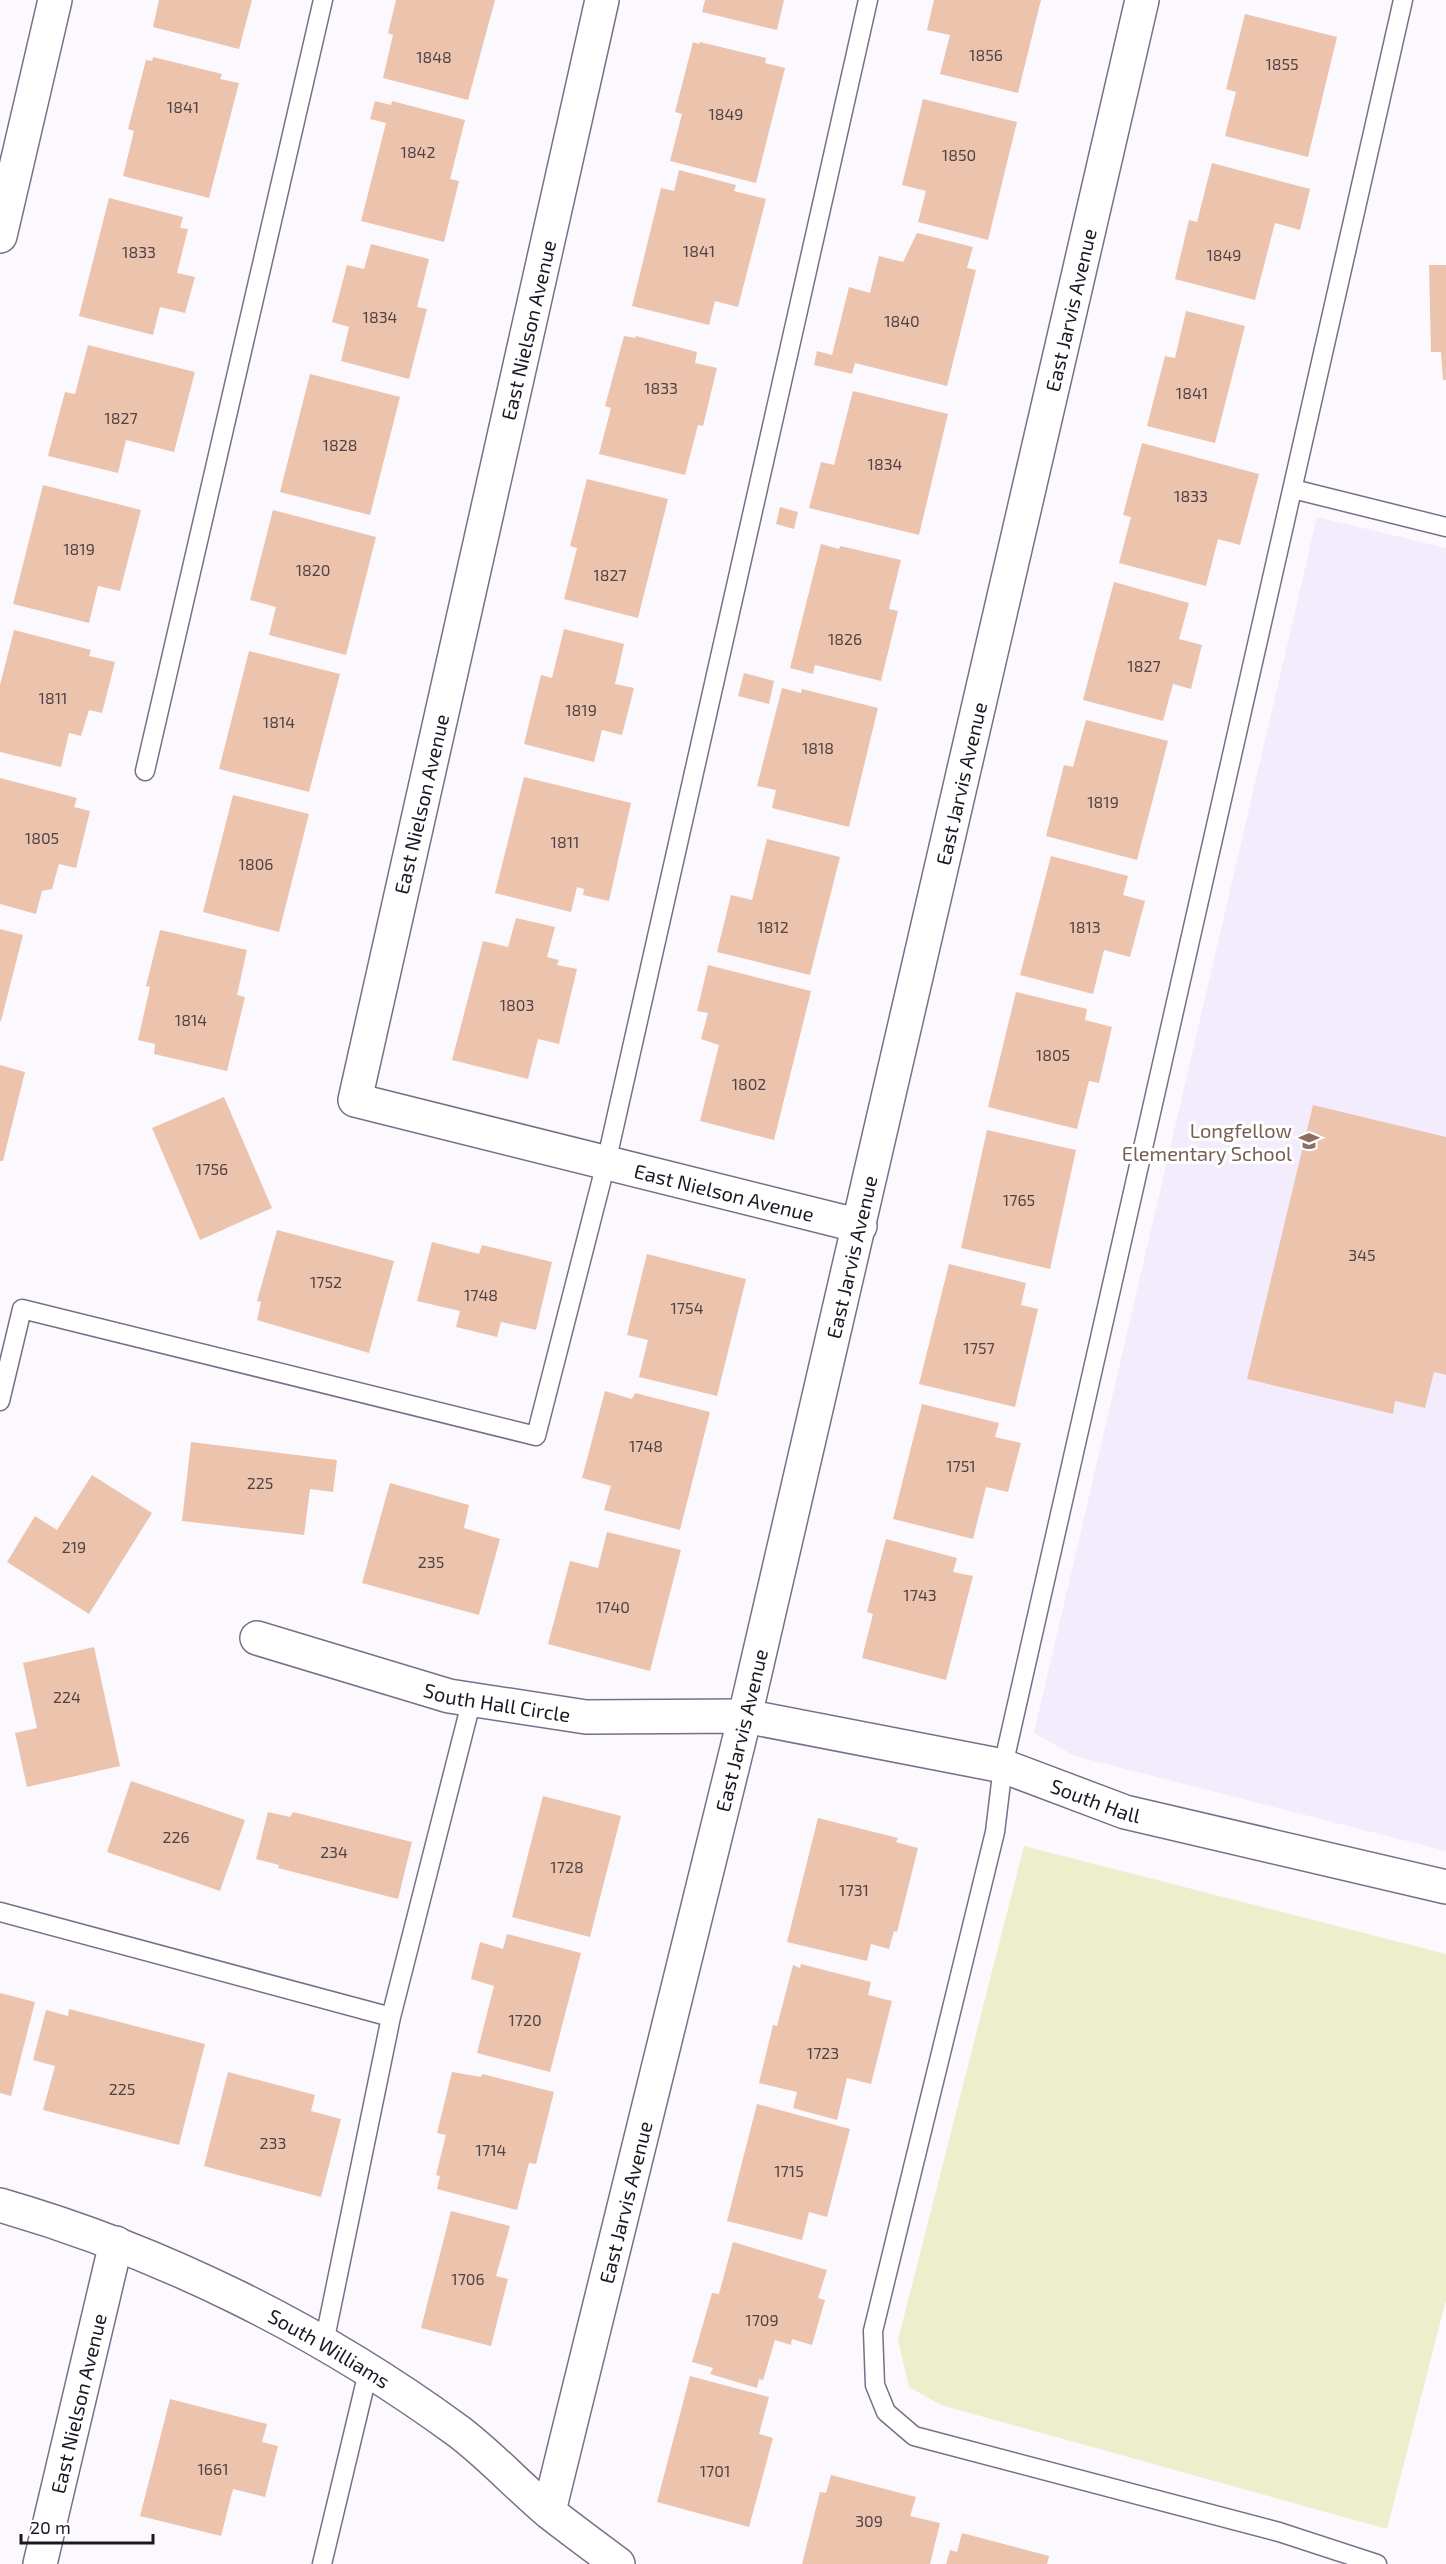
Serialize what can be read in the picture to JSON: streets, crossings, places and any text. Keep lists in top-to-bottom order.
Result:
{
  "streets": {
    "street": [
      "East Jarvis Avenue",
      "East Nielson Avenue",
      "South Hall Circle",
      "South Hall",
      "South Williams"
    ]
  },
  "crossings": [
    ["East Jarvis Avenue", "East Nielson Avenue"],
    ["East Jarvis Avenue", "South Hall Circle"],
    ["East Jarvis Avenue", "South Hall"],
    ["East Jarvis Avenue", "South Williams"],
    ["East Nielson Avenue", "South Williams"],
    ["South Hall Circle", "South Hall"]
  ],
  "places": {
    "school or university": ["Longfellow Elementary School"]
  },
  "house_numbers": [
    "1856",
    "1848",
    "1855",
    "1841",
    "1849",
    "1842",
    "1850",
    "1841",
    "1833",
    "1849",
    "1834",
    "1840",
    "1833",
    "1841",
    "1827",
    "1828",
    "1834",
    "1833",
    "1819",
    "1820",
    "1827",
    "1826",
    "1827",
    "1811",
    "1819",
    "1814",
    "1818",
    "1819",
    "1805",
    "1811",
    "1806",
    "1812",
    "1813",
    "1803",
    "1814",
    "1805",
    "1802",
    "1756",
    "1765",
    "345",
    "1752",
    "1748",
    "1754",
    "1757",
    "1748",
    "1751",
    "225",
    "219",
    "235",
    "1743",
    "1740",
    "224",
    "226",
    "234",
    "1728",
    "1731",
    "1720",
    "1723",
    "225",
    "233",
    "1714",
    "1715",
    "1706",
    "1709",
    "1661",
    "1701",
    "309"
  ],
  "scale_bar": "20 m"
}
